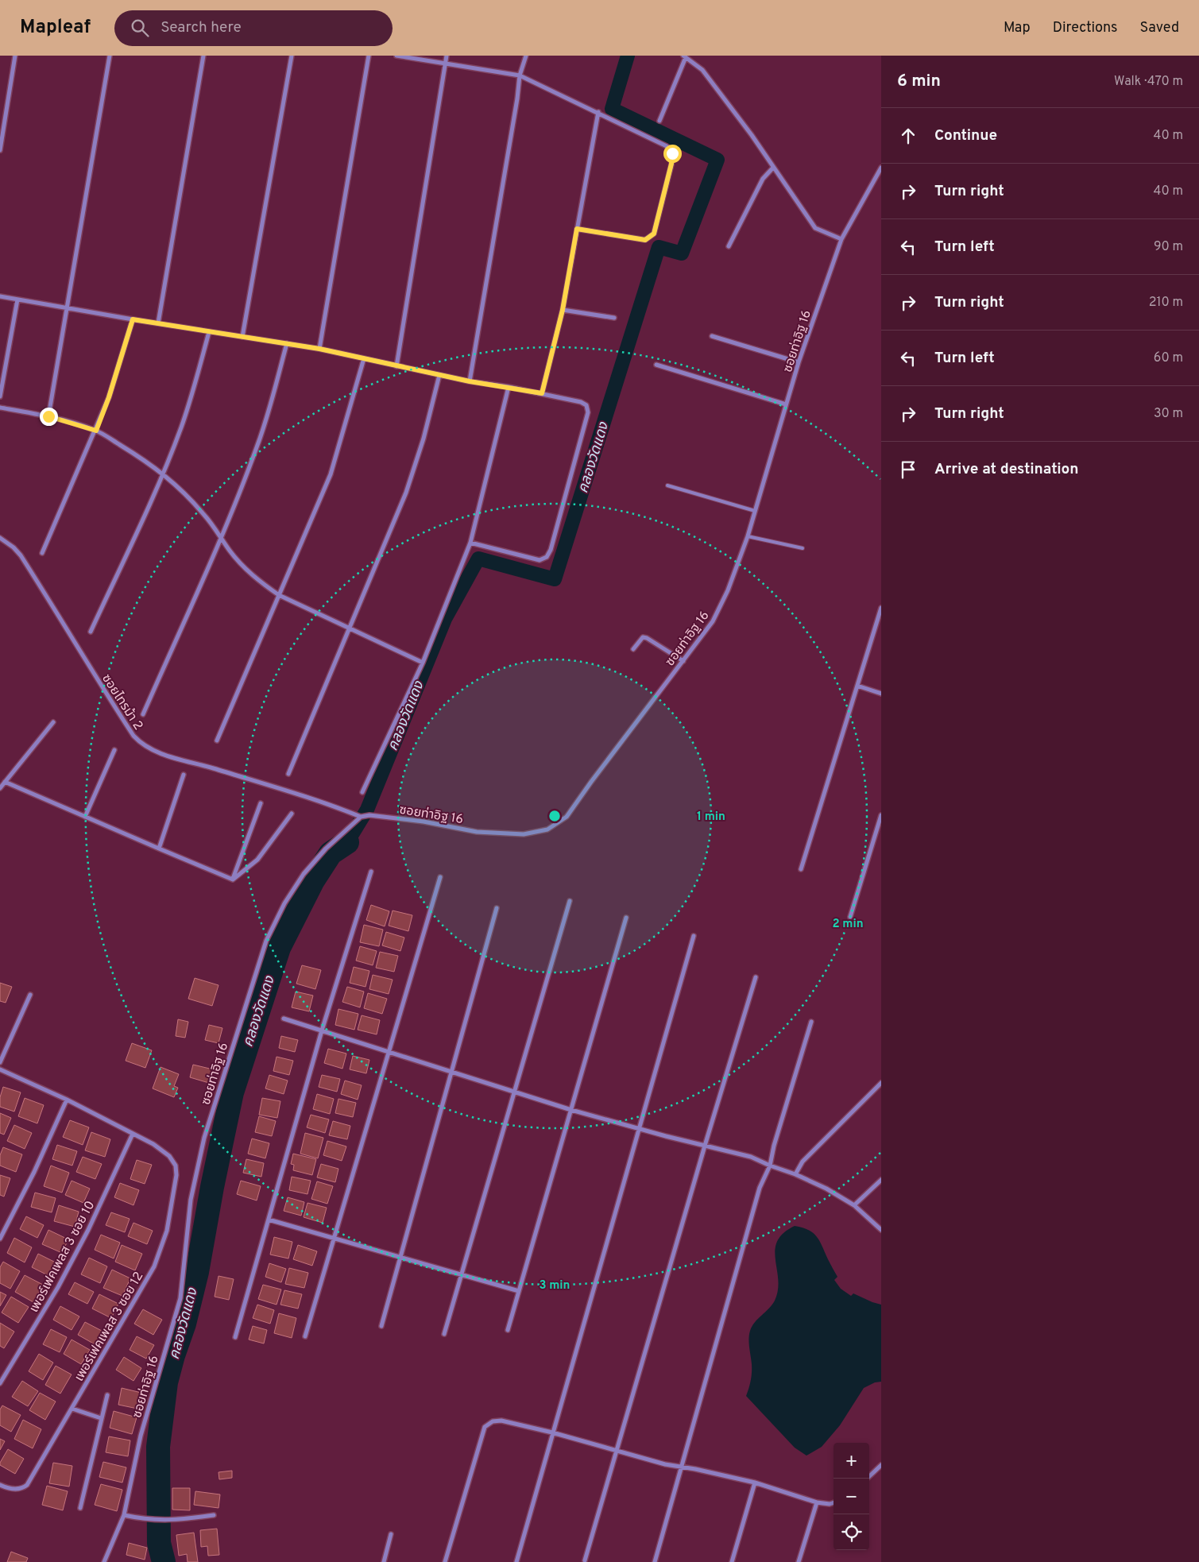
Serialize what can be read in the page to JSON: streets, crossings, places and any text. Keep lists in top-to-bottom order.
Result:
{
  "streets": {
    "street": [
      "ซอยท่าอิฐ 16",
      "ซอยไทรม้า 2",
      "เพอร์เฟคเพลส 3 ซอย 10",
      "เพอร์เฟคเพลส 3 ซอย 12"
    ]
  },
  "crossings": [
    ["ซอยท่าอิฐ 16", "ซอยไทรม้า 2"],
    ["เพอร์เฟคเพลส 3 ซอย 10", "เพอร์เฟคเพลส 3 ซอย 12"]
  ],
  "water": ["คลองวัดแดง"],
  "page": {
    "header": "Mapleaf",
    "search": "Search here",
    "nav": ["Map", "Directions", "Saved"],
    "heading": ["6 min", "Walk · 470 m"],
    "list": [
      ["Continue", "40 m"],
      ["Turn right", "40 m"],
      ["Turn left", "90 m"],
      ["Turn right", "210 m"],
      ["Turn left", "60 m"],
      ["Turn right", "30 m"],
      "Arrive at destination"
    ],
    "map_buttons": ["+", "−"]
  },
  "rings": ["1 min", "2 min", "3 min"]
}
